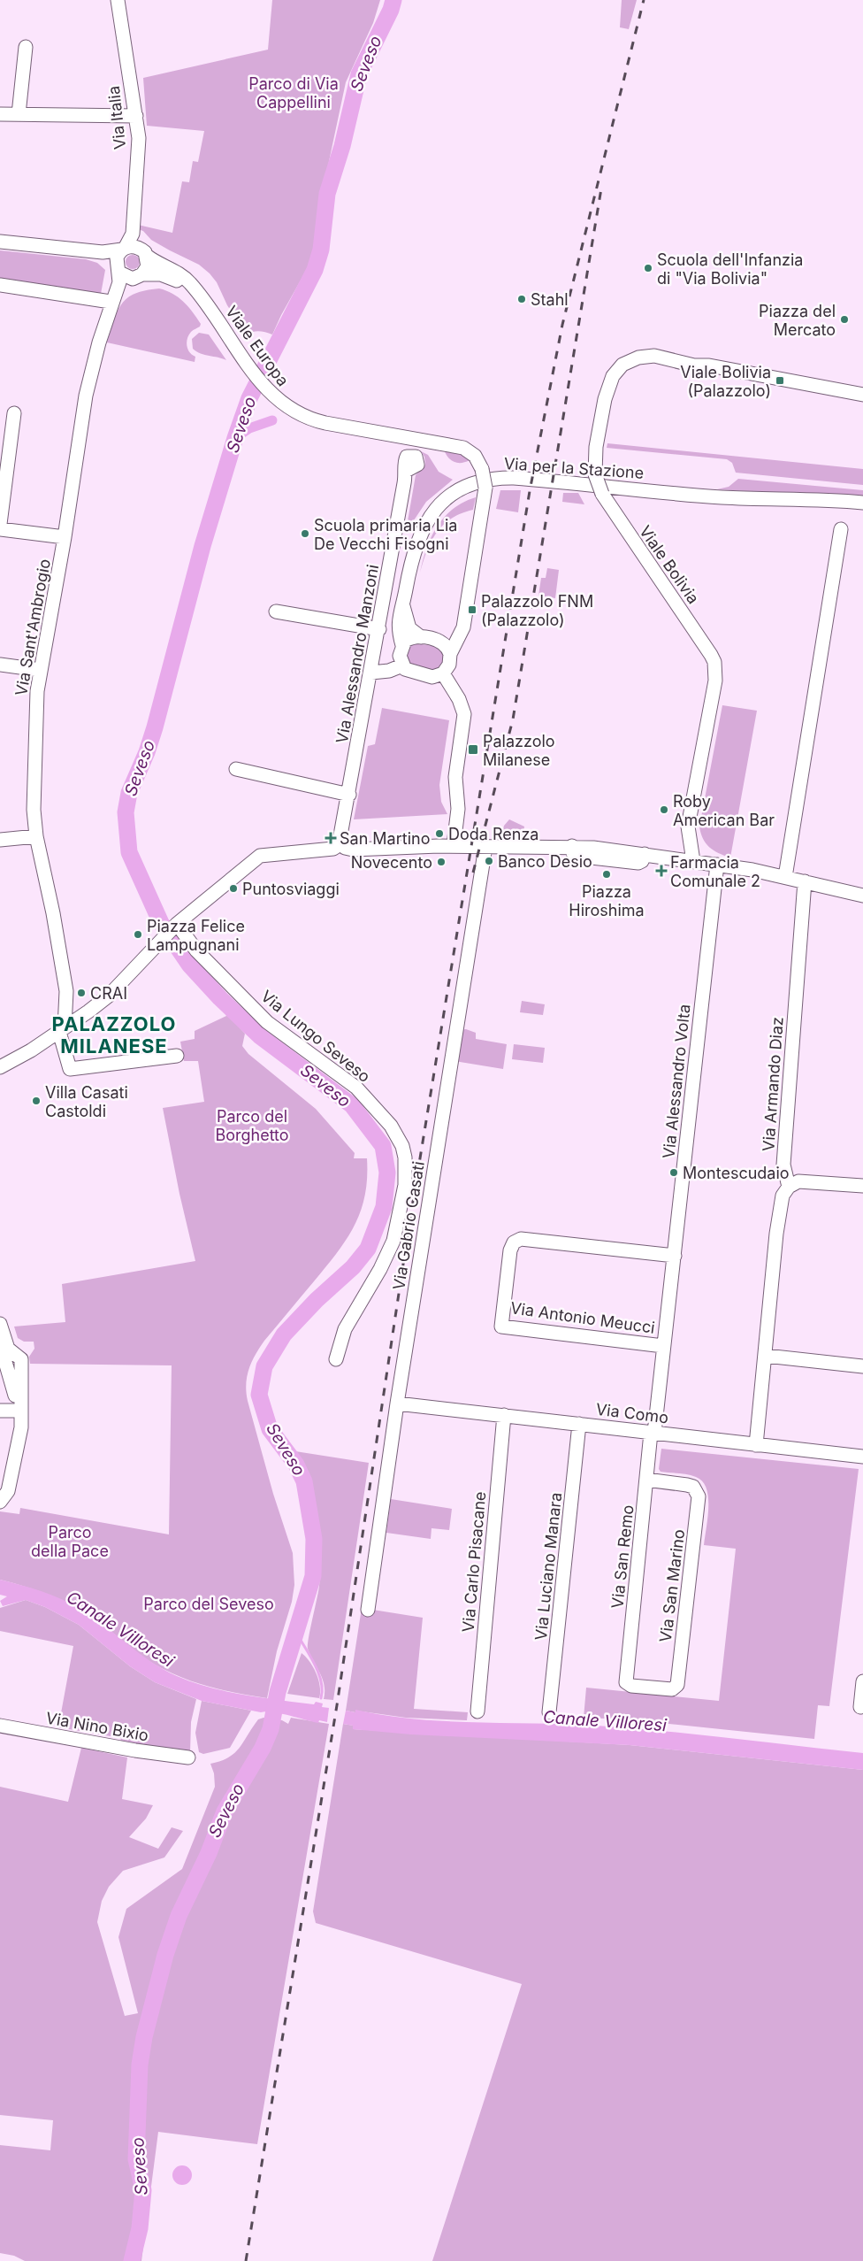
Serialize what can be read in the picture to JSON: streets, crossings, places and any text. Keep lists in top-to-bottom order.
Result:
{
  "streets": {
    "street": [
      "Via Italia",
      "Viale Europa",
      "Via per la Stazione",
      "Viale Bolivia",
      "Via Sant'Ambrogio",
      "Via Alessandro Manzoni",
      "Via Lungo Seveso",
      "Via Alessandro Volta",
      "Via Armando Diaz",
      "Via Gabrio Casati",
      "Via Antonio Meucci",
      "Via Como",
      "Via San Remo",
      "Via Carlo Pisacane",
      "Via Luciano Manara",
      "Via San Marino",
      "Via Nino Bixio"
    ]
  },
  "crossings": [
    ["Via Italia", "Viale Europa"],
    ["Via Italia", "Via Sant'Ambrogio"],
    ["Viale Europa", "Via Sant'Ambrogio"],
    ["Via Alessandro Volta", "Via Antonio Meucci"],
    ["Via Alessandro Volta", "Via Como"],
    ["Via Alessandro Volta", "Via San Remo"],
    ["Via Gabrio Casati", "Via Como"],
    ["Via Como", "Via San Remo"],
    ["Via Como", "Via Carlo Pisacane"],
    ["Via Como", "Via Luciano Manara"],
    ["Via San Remo", "Via San Marino"]
  ],
  "districts": ["PALAZZOLO MILANESE"],
  "water": ["Seveso", "Canale Villoresi"],
  "parks": [
    "Parco di Via Cappellini",
    "Parco del Borghetto",
    "Parco della Pace",
    "Parco del Seveso"
  ],
  "places": {
    "other": [
      "Scuola dell'Infanzia di \"Via Bolivia\"",
      "Stahl",
      "Piazza del Mercato",
      "Scuola primaria Lia De Vecchi Fisogni",
      "Roby American Bar",
      "Doda Renza",
      "Banco Desio",
      "Novecento",
      "Piazza Hiroshima",
      "Puntosviaggi",
      "Piazza Felice Lampugnani",
      "CRAI",
      "Villa Casati Castoldi",
      "Montescudaio"
    ],
    "transit": ["Viale Bolivia (Palazzolo)", "Palazzolo FNM (Palazzolo)", "Palazzolo Milanese"],
    "health": ["San Martino", "Farmacia Comunale 2"]
  }
}
